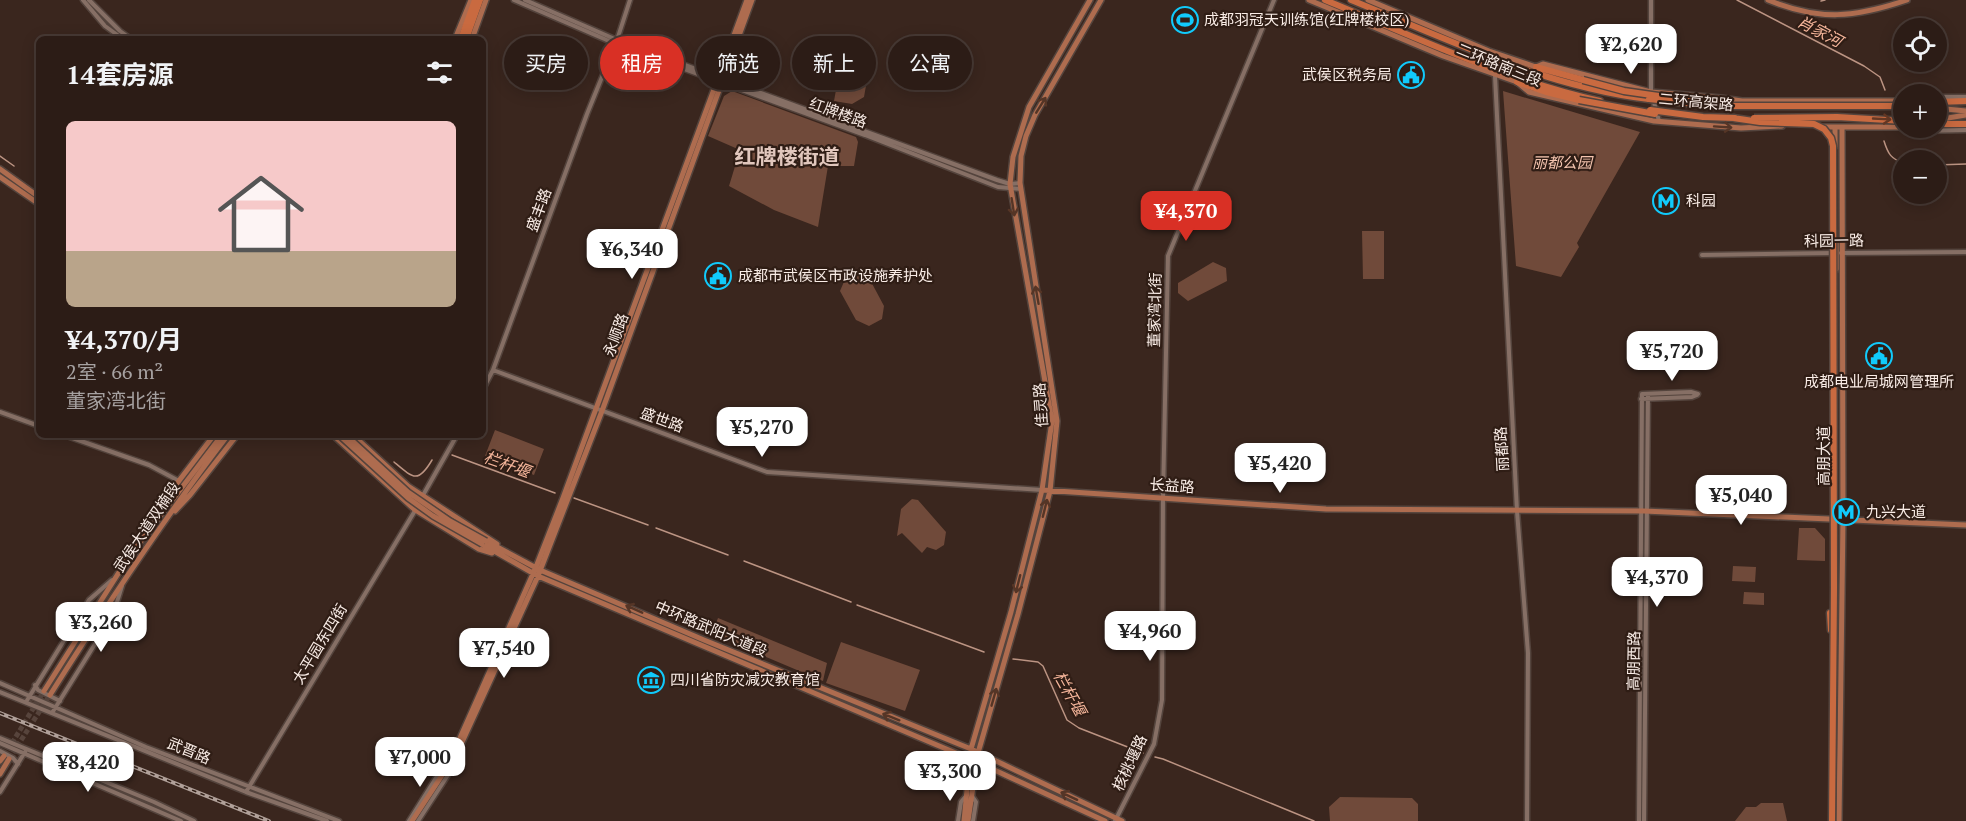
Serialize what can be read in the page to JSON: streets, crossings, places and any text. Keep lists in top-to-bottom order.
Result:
{
  "streets": {
    "highway": ["二环高架路"],
    "main road": [
      "二环路南三段",
      "永顺路",
      "佳灵路",
      "高朋大道",
      "长益路",
      "武侯大道双楠段",
      "中环路武阳大道段"
    ],
    "street": [
      "红牌楼路",
      "盛丰路",
      "科园一路",
      "董家湾北街",
      "盛世路",
      "丽都路",
      "太平园东四街",
      "高朋西路",
      "武晋路",
      "核桃堰路"
    ]
  },
  "crossings": [
    ["二环路南三段", "丽都路"],
    ["二环路南三段", "高朋大道"],
    ["红牌楼路", "佳灵路"],
    ["盛丰路", "盛世路"],
    ["科园一路", "高朋大道"],
    ["董家湾北街", "长益路"],
    ["董家湾北街", "核桃堰路"],
    ["永顺路", "盛世路"],
    ["永顺路", "中环路武阳大道段"],
    ["佳灵路", "盛世路"],
    ["佳灵路", "长益路"],
    ["佳灵路", "中环路武阳大道段"],
    ["盛世路", "长益路"],
    ["丽都路", "长益路"],
    ["长益路", "核桃堰路"],
    ["中环路武阳大道段", "核桃堰路"],
    ["太平园东四街", "武晋路"]
  ],
  "districts": ["红牌楼街道"],
  "water": ["肖家河", "栏杆堰"],
  "parks": ["丽都公园"],
  "places": {
    "sports": ["成都羽冠天训练馆(红牌楼校区)"],
    "public building": ["武侯区税务局", "成都市武侯区市政设施养护处", "成都电业局城网管理所"],
    "metro station": ["科园", "九兴大道"],
    "museum": ["四川省防灾减灾教育馆"]
  },
  "page": {
    "map_buttons": ["+", "−"],
    "price": [
      "¥2,620",
      "¥4,370",
      "¥6,340",
      "¥5,720",
      "¥5,270",
      "¥5,420",
      "¥5,040",
      "¥4,370",
      "¥3,260",
      "¥4,960",
      "¥7,540",
      "¥7,000",
      "¥8,420",
      "¥3,300"
    ],
    "chip": [
      "买房",
      "租房",
      "筛选",
      "新上",
      "公寓"
    ],
    "heading": "14套房源",
    "list": [
      {
        "name": "¥4,370/月",
        "note": "2室 · 66 m² · 董家湾北街"
      }
    ]
  }
}
